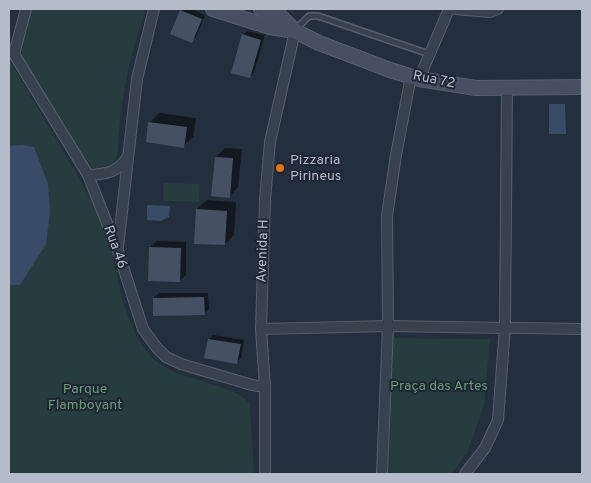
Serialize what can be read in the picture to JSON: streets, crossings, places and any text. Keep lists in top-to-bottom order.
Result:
{
  "streets": {
    "main road": ["Rua 72"],
    "street": ["Rua 46", "Avenida H"]
  },
  "crossings": [
    ["Rua 72", "Avenida H"],
    ["Rua 46", "Avenida H"]
  ],
  "parks": ["Praça das Artes", "Parque Flamboyant"],
  "places": ["Pizzaria Pirineus"]
}
